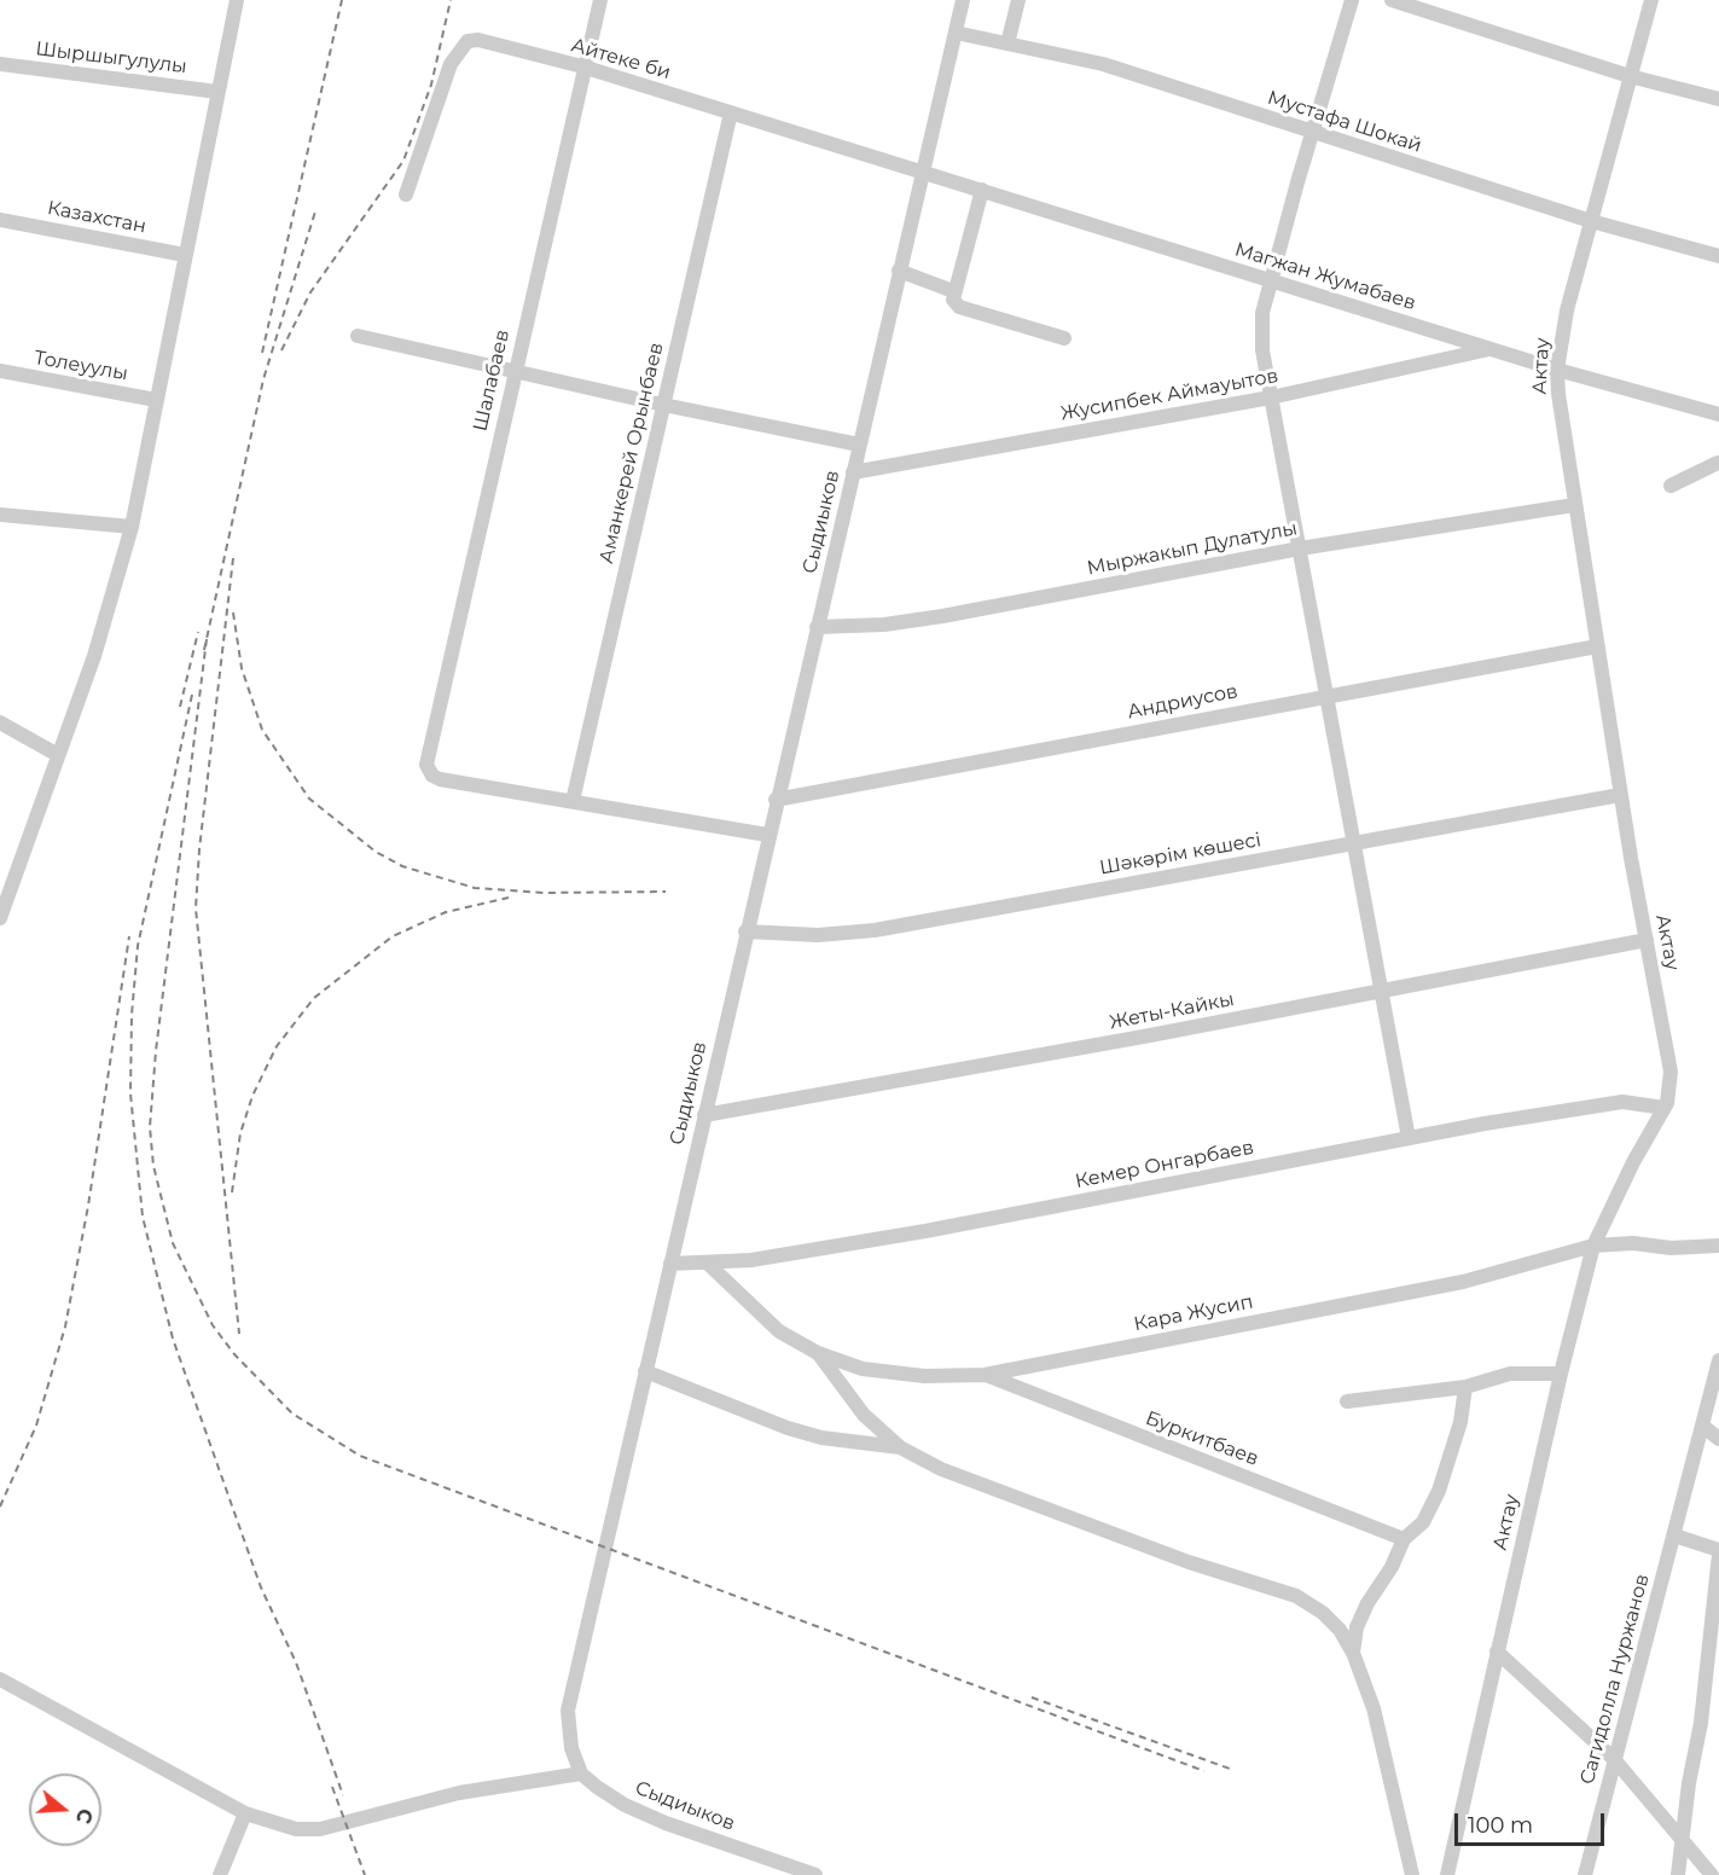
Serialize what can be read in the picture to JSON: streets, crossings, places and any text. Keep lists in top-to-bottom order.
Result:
{
  "streets": {
    "street": [
      "Шыршыгулулы",
      "Айтеке би",
      "Мустафа Шокай",
      "Казахстан",
      "Магжан Жумабаев",
      "Толеуулы",
      "Актау",
      "Шалабаев",
      "Жусипбек Аймауытов",
      "Аманкерей Орынбаев",
      "Сыдиыков",
      "Мыржакып Дулатулы",
      "Андриусов",
      "Шәкәрім көшесі",
      "Жеты-Кайкы",
      "Кемер Онгарбаев",
      "Кара Жусип",
      "Буркитбаев",
      "Сагидолла Нуржанов"
    ]
  },
  "crossings": [
    ["Айтеке би", "Магжан Жумабаев"],
    ["Айтеке би", "Шалабаев"],
    ["Айтеке би", "Аманкерей Орынбаев"],
    ["Айтеке би", "Сыдиыков"],
    ["Мустафа Шокай", "Актау"],
    ["Мустафа Шокай", "Сыдиыков"],
    ["Магжан Жумабаев", "Актау"],
    ["Магжан Жумабаев", "Жусипбек Аймауытов"],
    ["Магжан Жумабаев", "Сыдиыков"],
    ["Актау", "Мыржакып Дулатулы"],
    ["Актау", "Андриусов"],
    ["Актау", "Шәкәрім көшесі"],
    ["Актау", "Жеты-Кайкы"],
    ["Актау", "Кемер Онгарбаев"],
    ["Актау", "Кара Жусип"],
    ["Шалабаев", "Аманкерей Орынбаев"],
    ["Жусипбек Аймауытов", "Сыдиыков"],
    ["Сыдиыков", "Мыржакып Дулатулы"],
    ["Сыдиыков", "Андриусов"],
    ["Сыдиыков", "Шәкәрім көшесі"],
    ["Сыдиыков", "Жеты-Кайкы"],
    ["Сыдиыков", "Кемер Онгарбаев"],
    ["Кемер Онгарбаев", "Кара Жусип"],
    ["Кара Жусип", "Буркитбаев"]
  ],
  "scale_bar": "100 m",
  "north": "right"
}
